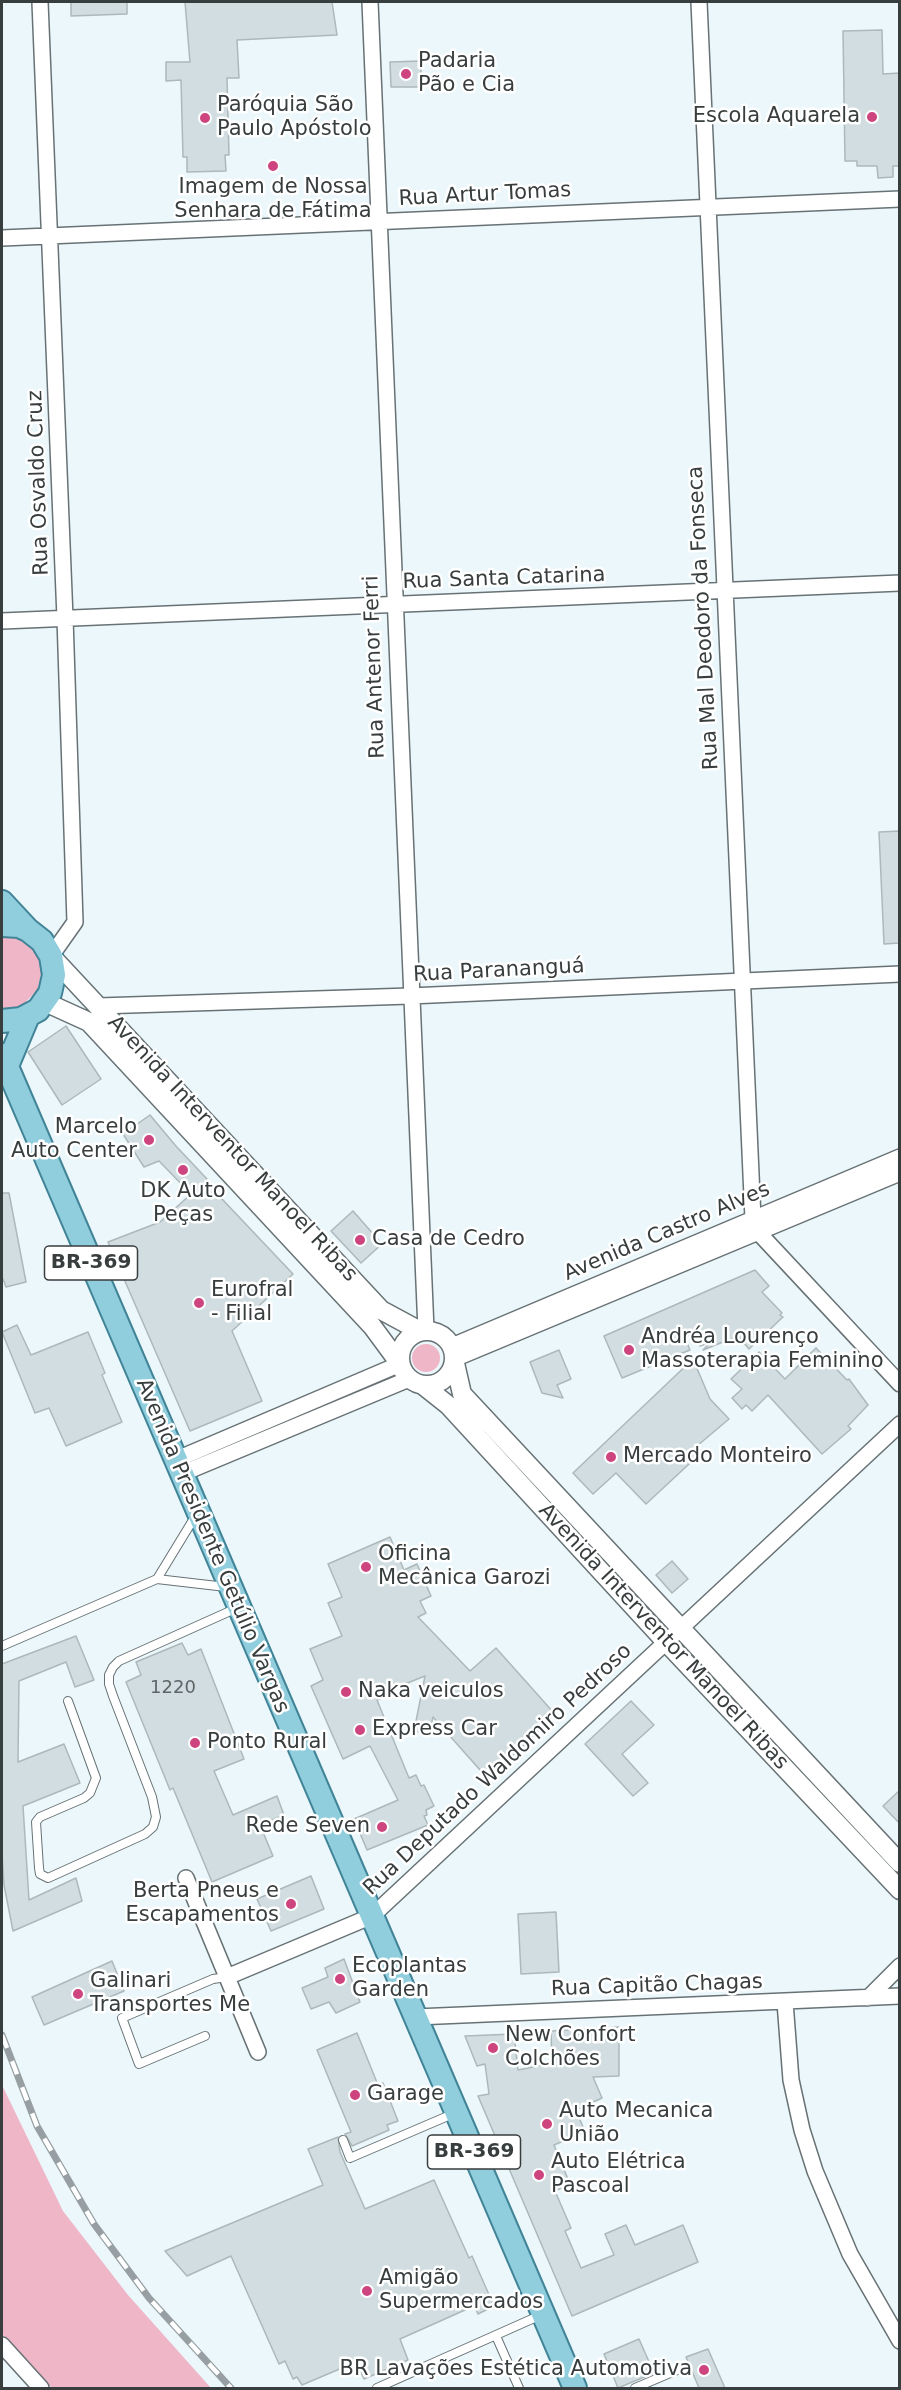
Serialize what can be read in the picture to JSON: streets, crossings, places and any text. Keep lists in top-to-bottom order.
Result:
{
  "streets": {
    "main road": ["BR-369", "Avenida Presidente Getúlio Vargas"],
    "street": [
      "Rua Artur Tomas",
      "Rua Osvaldo Cruz",
      "Rua Santa Catarina",
      "Rua Mal Deodoro da Fonseca",
      "Rua Antenor Ferri",
      "Rua Parananguá",
      "Avenida Interventor Manoel Ribas",
      "Avenida Castro Alves",
      "Rua Deputado Waldomiro Pedroso",
      "Rua Capitão Chagas"
    ]
  },
  "crossings": [
    ["Rua Artur Tomas", "Rua Osvaldo Cruz"],
    ["Rua Artur Tomas", "Rua Mal Deodoro da Fonseca"],
    ["Rua Artur Tomas", "Rua Antenor Ferri"],
    ["Rua Osvaldo Cruz", "Rua Santa Catarina"],
    ["Rua Osvaldo Cruz", "Avenida Interventor Manoel Ribas"],
    ["Rua Osvaldo Cruz", "BR-369"],
    ["Rua Santa Catarina", "Rua Mal Deodoro da Fonseca"],
    ["Rua Santa Catarina", "Rua Antenor Ferri"],
    ["Rua Mal Deodoro da Fonseca", "Rua Parananguá"],
    ["Rua Mal Deodoro da Fonseca", "Avenida Castro Alves"],
    ["Rua Antenor Ferri", "Rua Parananguá"],
    ["Rua Antenor Ferri", "Avenida Interventor Manoel Ribas"],
    ["Rua Antenor Ferri", "Avenida Castro Alves"],
    ["Rua Parananguá", "Avenida Interventor Manoel Ribas"],
    ["Avenida Interventor Manoel Ribas", "Avenida Castro Alves"],
    ["Avenida Interventor Manoel Ribas", "BR-369"],
    ["Avenida Interventor Manoel Ribas", "Avenida Presidente Getúlio Vargas"],
    ["Avenida Interventor Manoel Ribas", "Rua Deputado Waldomiro Pedroso"],
    ["BR-369", "Avenida Presidente Getúlio Vargas"],
    ["Avenida Presidente Getúlio Vargas", "Rua Deputado Waldomiro Pedroso"],
    ["Avenida Presidente Getúlio Vargas", "Rua Capitão Chagas"]
  ],
  "places": [
    "Padaria Pão e Cia",
    "Escola Aquarela",
    "Paróquia São Paulo Apóstolo",
    "Imagem de Nossa Senhara de Fátima",
    "Marcelo Auto Center",
    "DK Auto Peças",
    "Casa de Cedro",
    "Eurofral - Filial",
    "Andréa Lourenço Massoterapia Feminino",
    "Mercado Monteiro",
    "Oficina Mecânica Garozi",
    "Naka veiculos",
    "Express Car",
    "Ponto Rural",
    "Rede Seven",
    "Berta Pneus e Escapamentos",
    "Ecoplantas Garden",
    "Galinari Transportes Me",
    "New Confort Colchões",
    "Garage",
    "Auto Mecanica União",
    "Auto Elétrica Pascoal",
    "Amigão Supermercados",
    "BR Lavações Estética Automotiva"
  ],
  "house_numbers": ["1220"]
}
